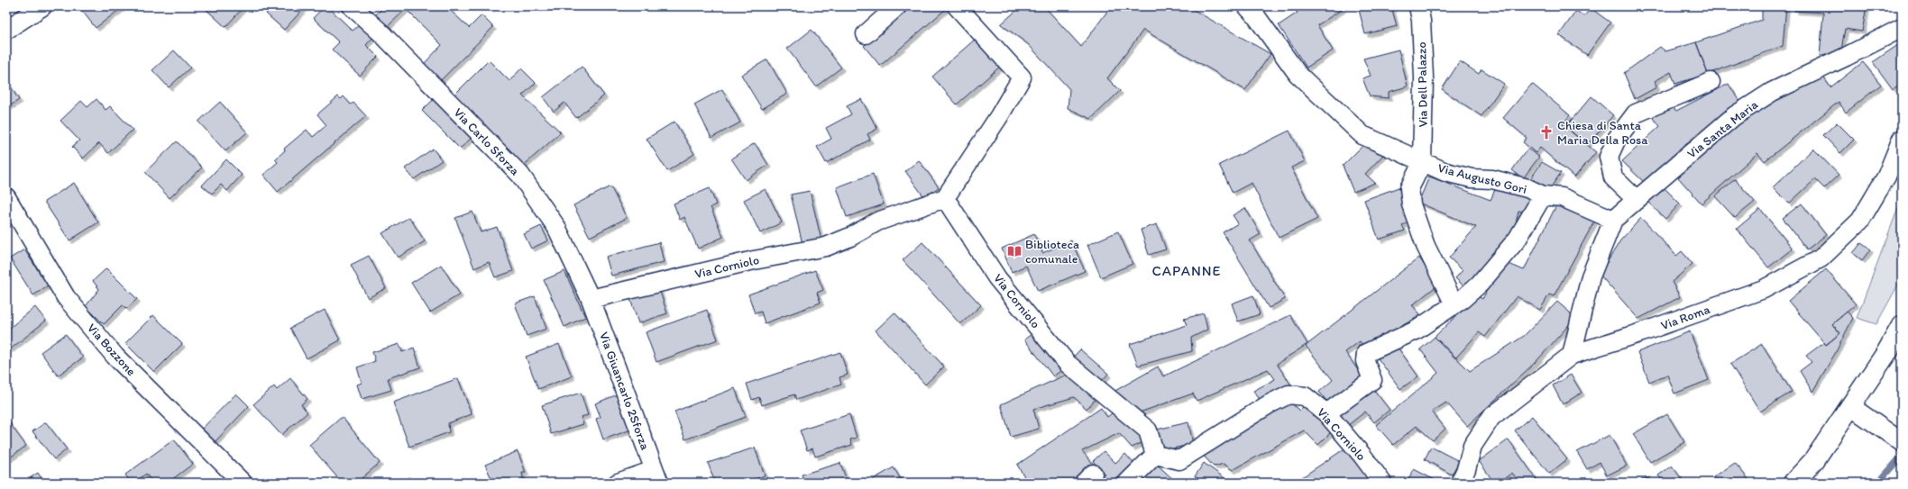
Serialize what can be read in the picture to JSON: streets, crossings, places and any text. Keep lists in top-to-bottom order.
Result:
{
  "streets": {
    "street": [
      "Via Dell Palazzo",
      "Via Santa Maria",
      "Via Carlo Sforza",
      "Via Augusto Gori",
      "Via Corniolo",
      "Via Roma",
      "Via Bozzone",
      "Via Giuancarlo 2Sforza"
    ]
  },
  "crossings": [
    ["Via Dell Palazzo", "Via Augusto Gori"],
    ["Via Santa Maria", "Via Augusto Gori"],
    ["Via Carlo Sforza", "Via Corniolo"],
    ["Via Carlo Sforza", "Via Giuancarlo 2Sforza"],
    ["Via Corniolo", "Via Giuancarlo 2Sforza"]
  ],
  "districts": ["CAPANNE"],
  "places": {
    "church": ["Chiesa di Santa Maria Della Rosa"],
    "library": ["Biblioteca comunale"]
  }
}
